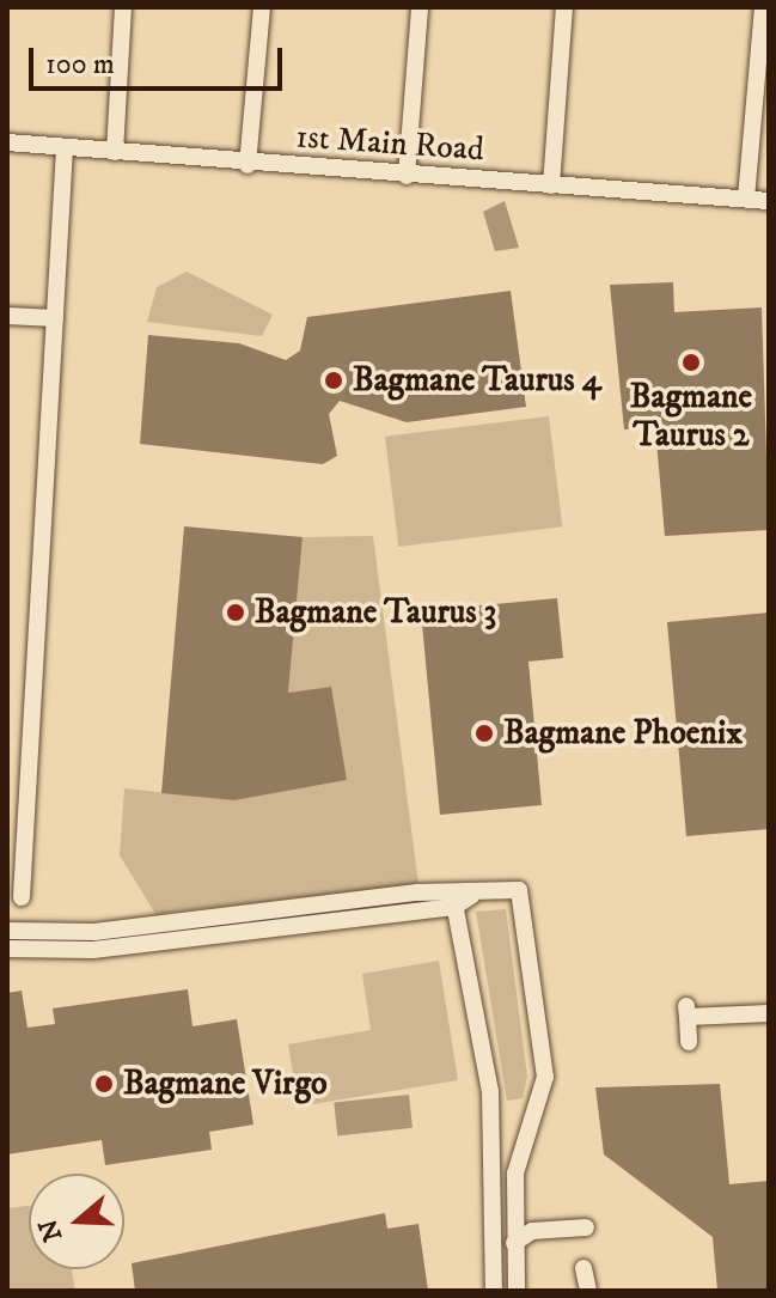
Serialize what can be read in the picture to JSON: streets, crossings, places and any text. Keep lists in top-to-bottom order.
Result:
{
  "streets": {
    "street": ["1st Main Road"]
  },
  "places": [
    "Bagmane Taurus 2",
    "Bagmane Taurus 4",
    "Bagmane Taurus 3",
    "Bagmane Phoenix",
    "Bagmane Virgo"
  ],
  "scale_bar": "100 m",
  "north": "left"
}
